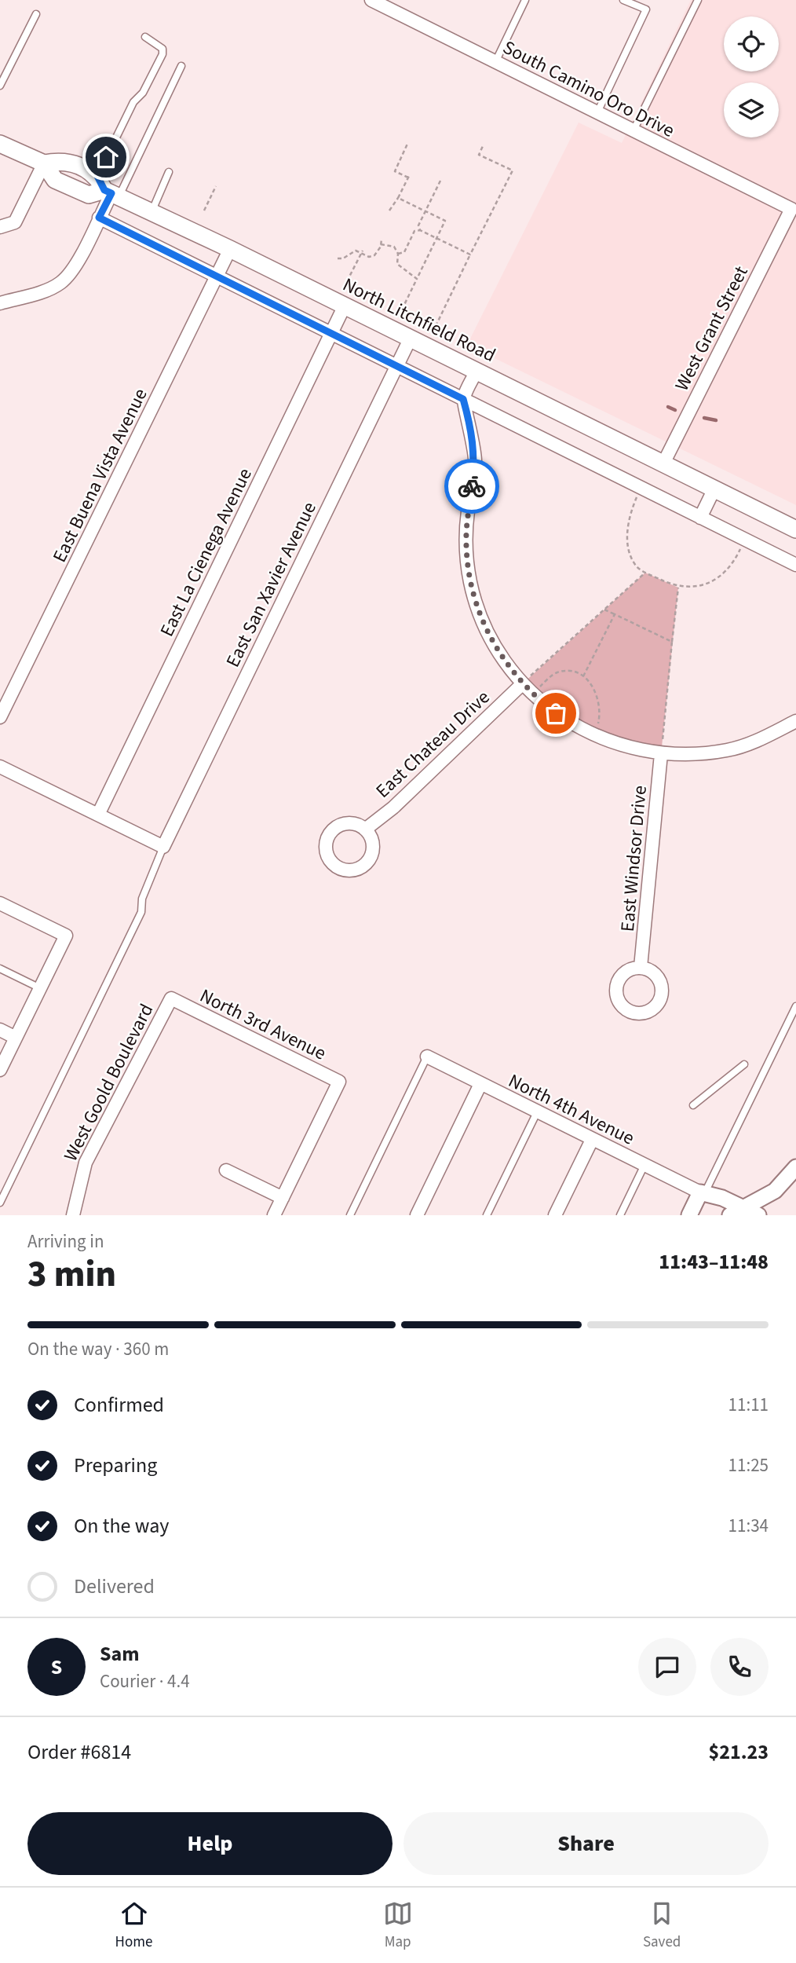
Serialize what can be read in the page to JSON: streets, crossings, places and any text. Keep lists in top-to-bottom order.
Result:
{
  "streets": {
    "main road": ["North Litchfield Road"],
    "street": [
      "South Camino Oro Drive",
      "West Grant Street",
      "East Buena Vista Avenue",
      "East La Cienega Avenue",
      "East San Xavier Avenue",
      "East Chateau Drive",
      "East Windsor Drive",
      "North 3rd Avenue",
      "West Goold Boulevard",
      "North 4th Avenue"
    ]
  },
  "crossings": [
    ["South Camino Oro Drive", "West Grant Street"],
    ["North Litchfield Road", "West Grant Street"],
    ["North Litchfield Road", "East Buena Vista Avenue"],
    ["North Litchfield Road", "East La Cienega Avenue"],
    ["North Litchfield Road", "East San Xavier Avenue"],
    ["North 3rd Avenue", "West Goold Boulevard"]
  ],
  "page": {
    "heading": ["3 min", "Arriving in", "11:43–11:48"],
    "panel": [
      "Sam",
      "Courier · 4.4",
      "Order #6814",
      "$21.23"
    ],
    "bar": "On the way · 360 m",
    "list": [
      ["Confirmed", "11:11"],
      ["Preparing", "11:25"],
      ["On the way", "11:34"],
      "Delivered"
    ],
    "round": "S",
    "buttons": ["Help", "Share"],
    "tabs": ["Home", "Map", "Saved"]
  }
}
